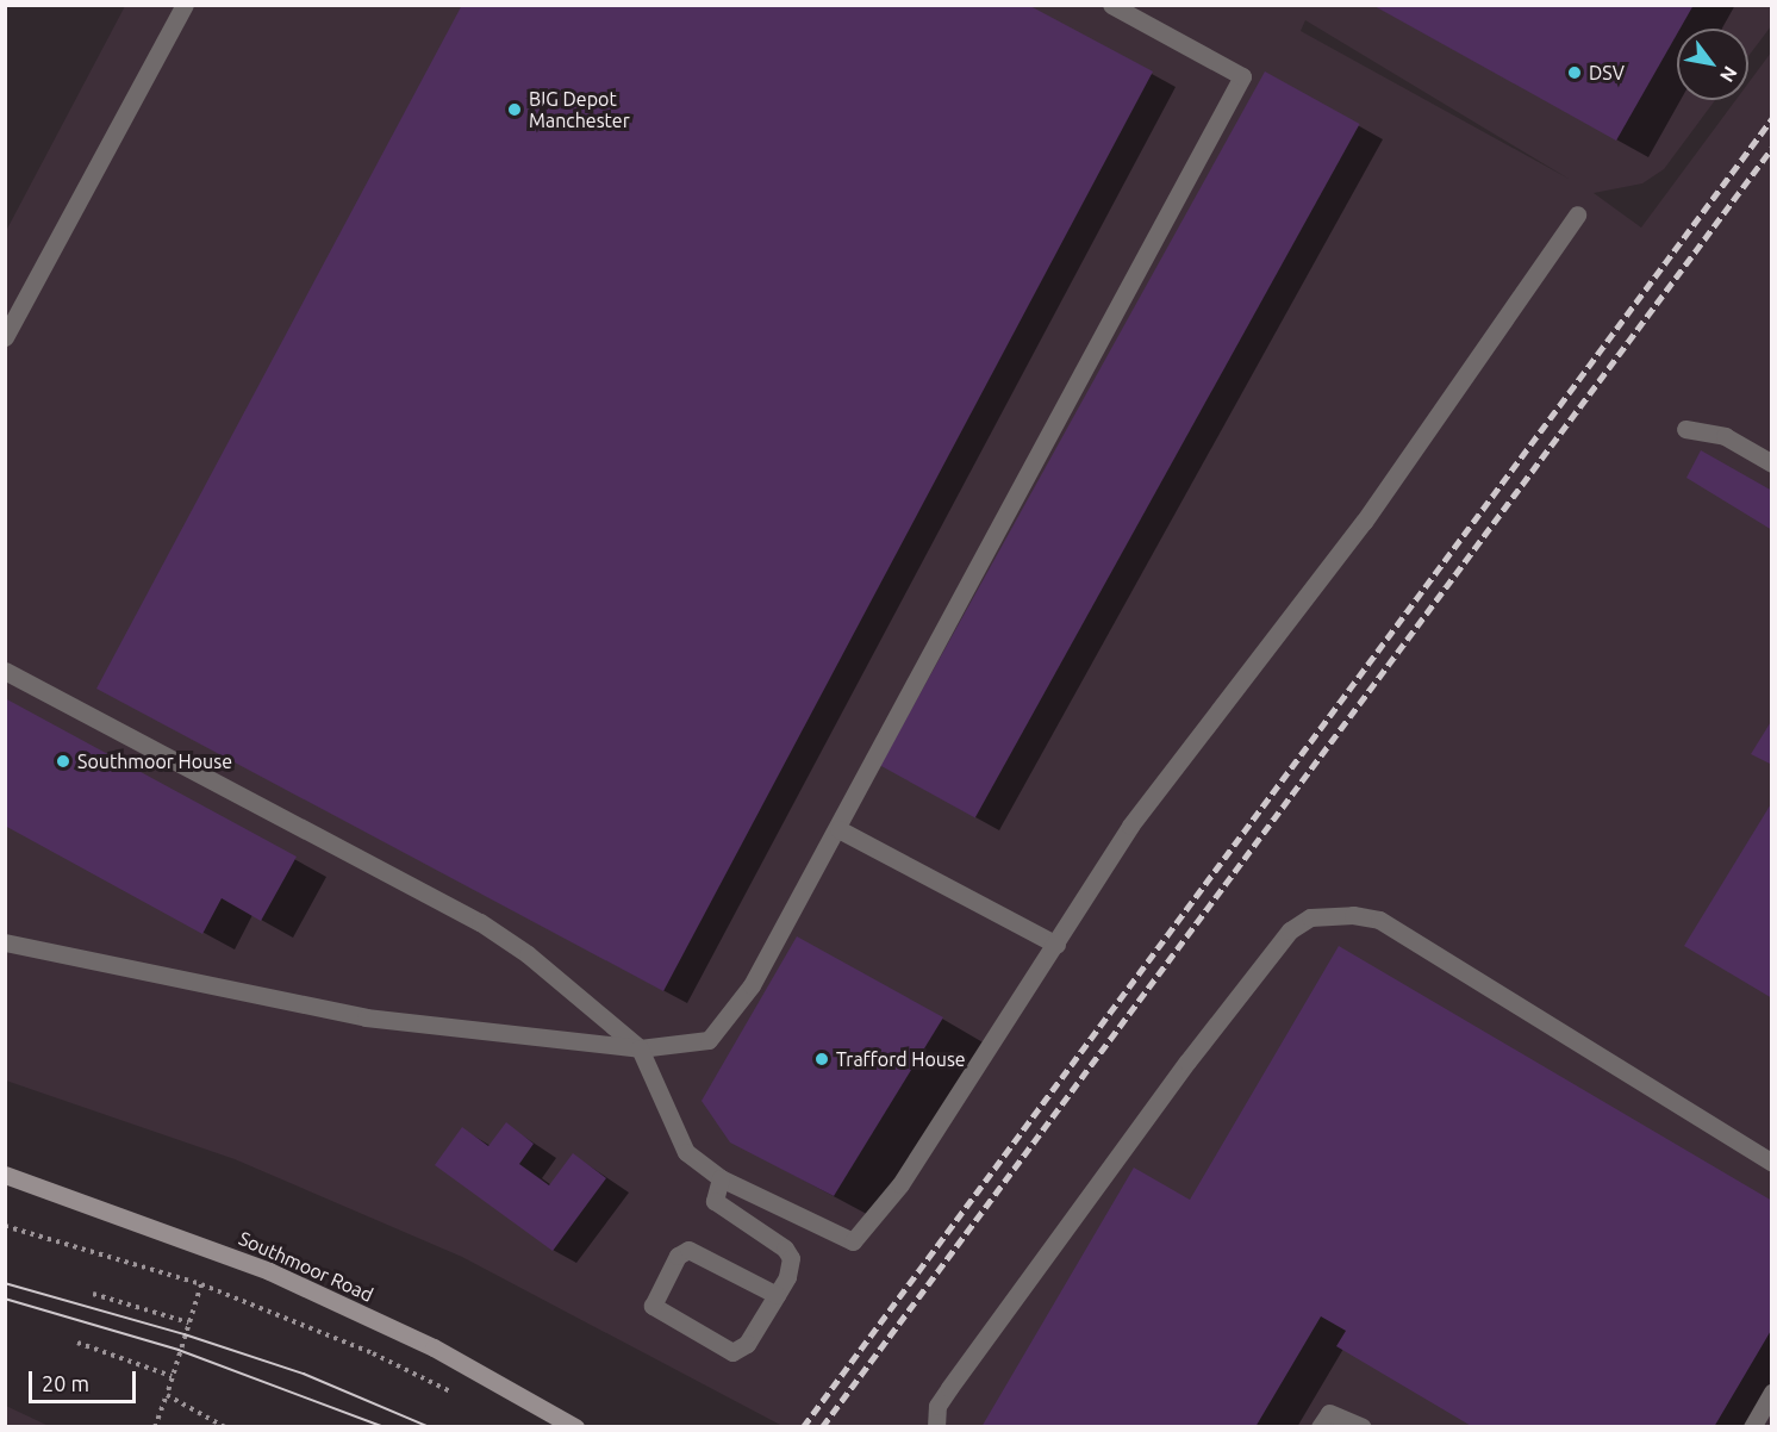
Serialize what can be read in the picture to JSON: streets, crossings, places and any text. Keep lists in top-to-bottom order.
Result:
{
  "streets": {
    "street": ["Southmoor Road"]
  },
  "places": [
    "DSV",
    "BIG Depot Manchester",
    "Southmoor House",
    "Trafford House"
  ],
  "scale_bar": "20 m",
  "north": "bottom right"
}
